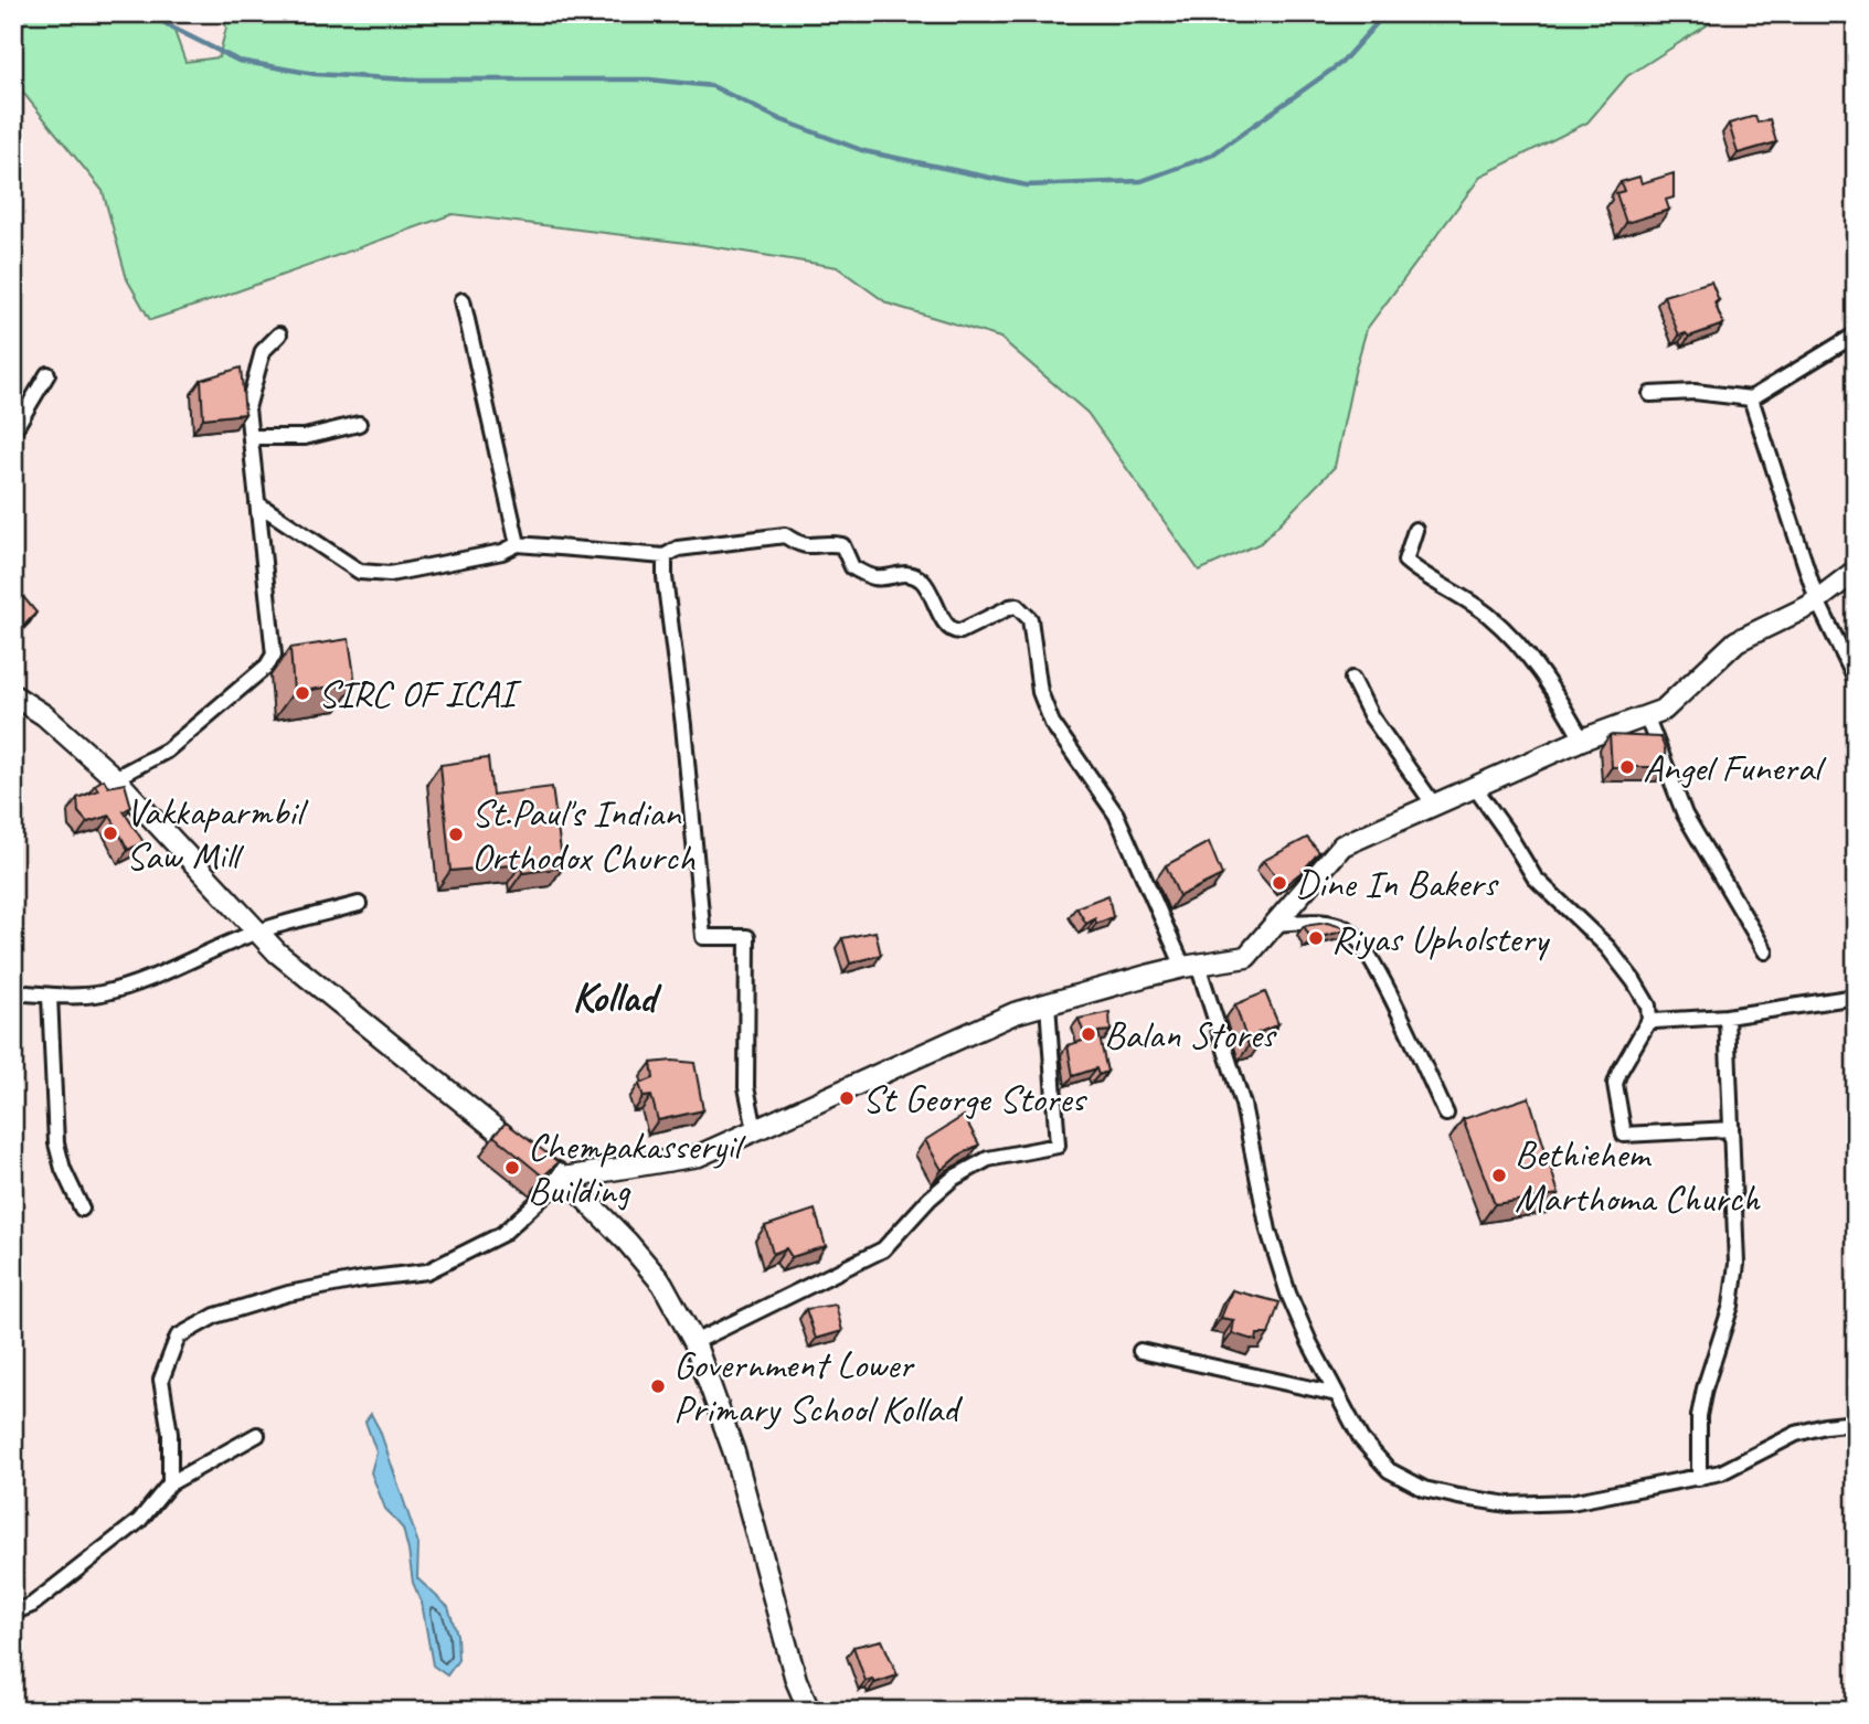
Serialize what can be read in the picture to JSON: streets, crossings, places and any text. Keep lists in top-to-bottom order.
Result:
{
  "districts": ["Kollad"],
  "places": [
    "SIRC OF ICAI",
    "Angel Funeral",
    "Vakkaparmbil Saw Mill",
    "St.Paul's Indian Orthodox Church",
    "Dine In Bakers",
    "Riyas Upholstery",
    "Balan Stores",
    "St George Stores",
    "Chempakasseryil Building",
    "Bethiehem Marthoma Church",
    "Government Lower Primary School Kollad"
  ]
}
